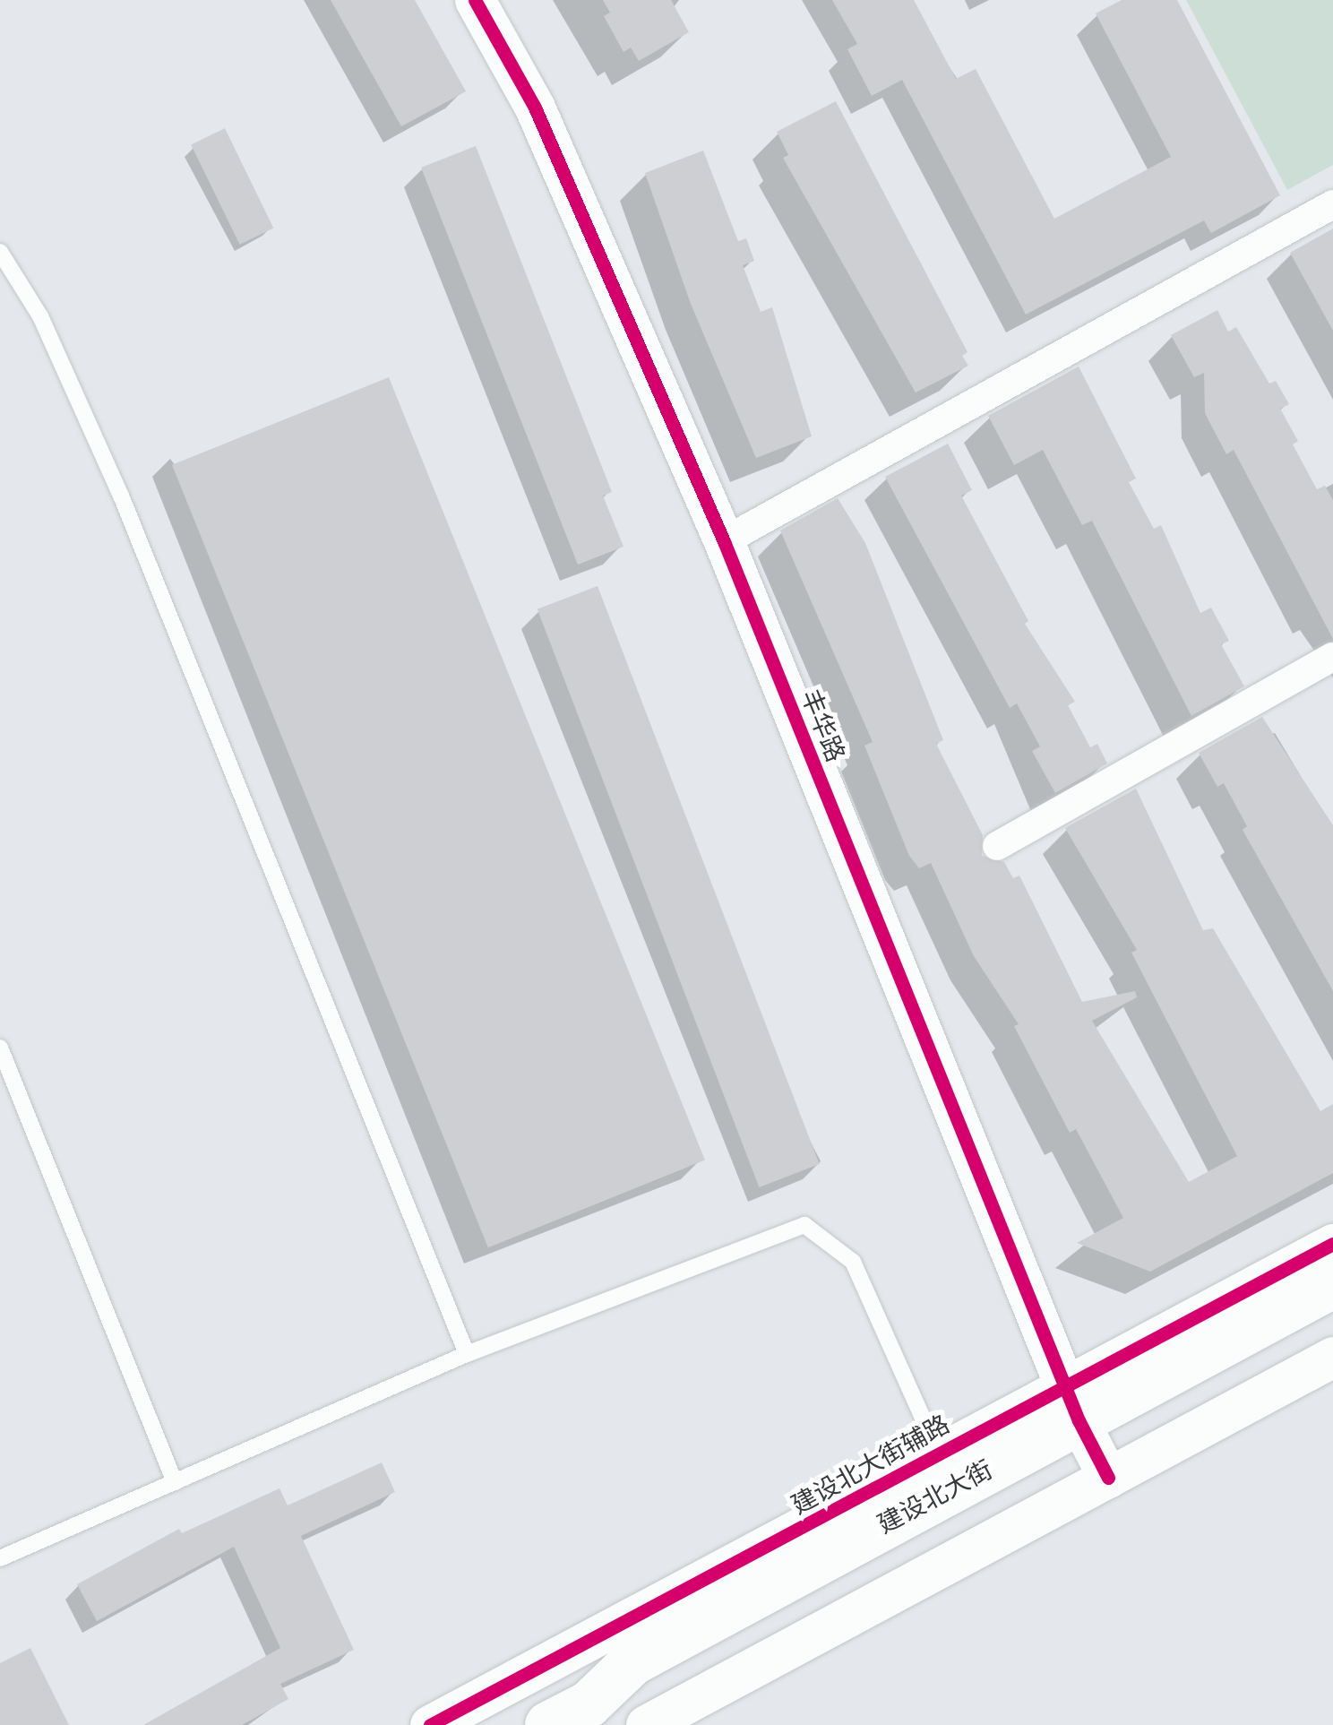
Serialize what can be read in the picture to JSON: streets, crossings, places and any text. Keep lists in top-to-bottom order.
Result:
{
  "streets": {
    "main road": ["建设北大街"],
    "street": ["丰华路", "建设北大街辅路"]
  },
  "crossings": [
    ["丰华路", "建设北大街辅路"],
    ["丰华路", "建设北大街"],
    ["建设北大街辅路", "建设北大街"]
  ]
}
